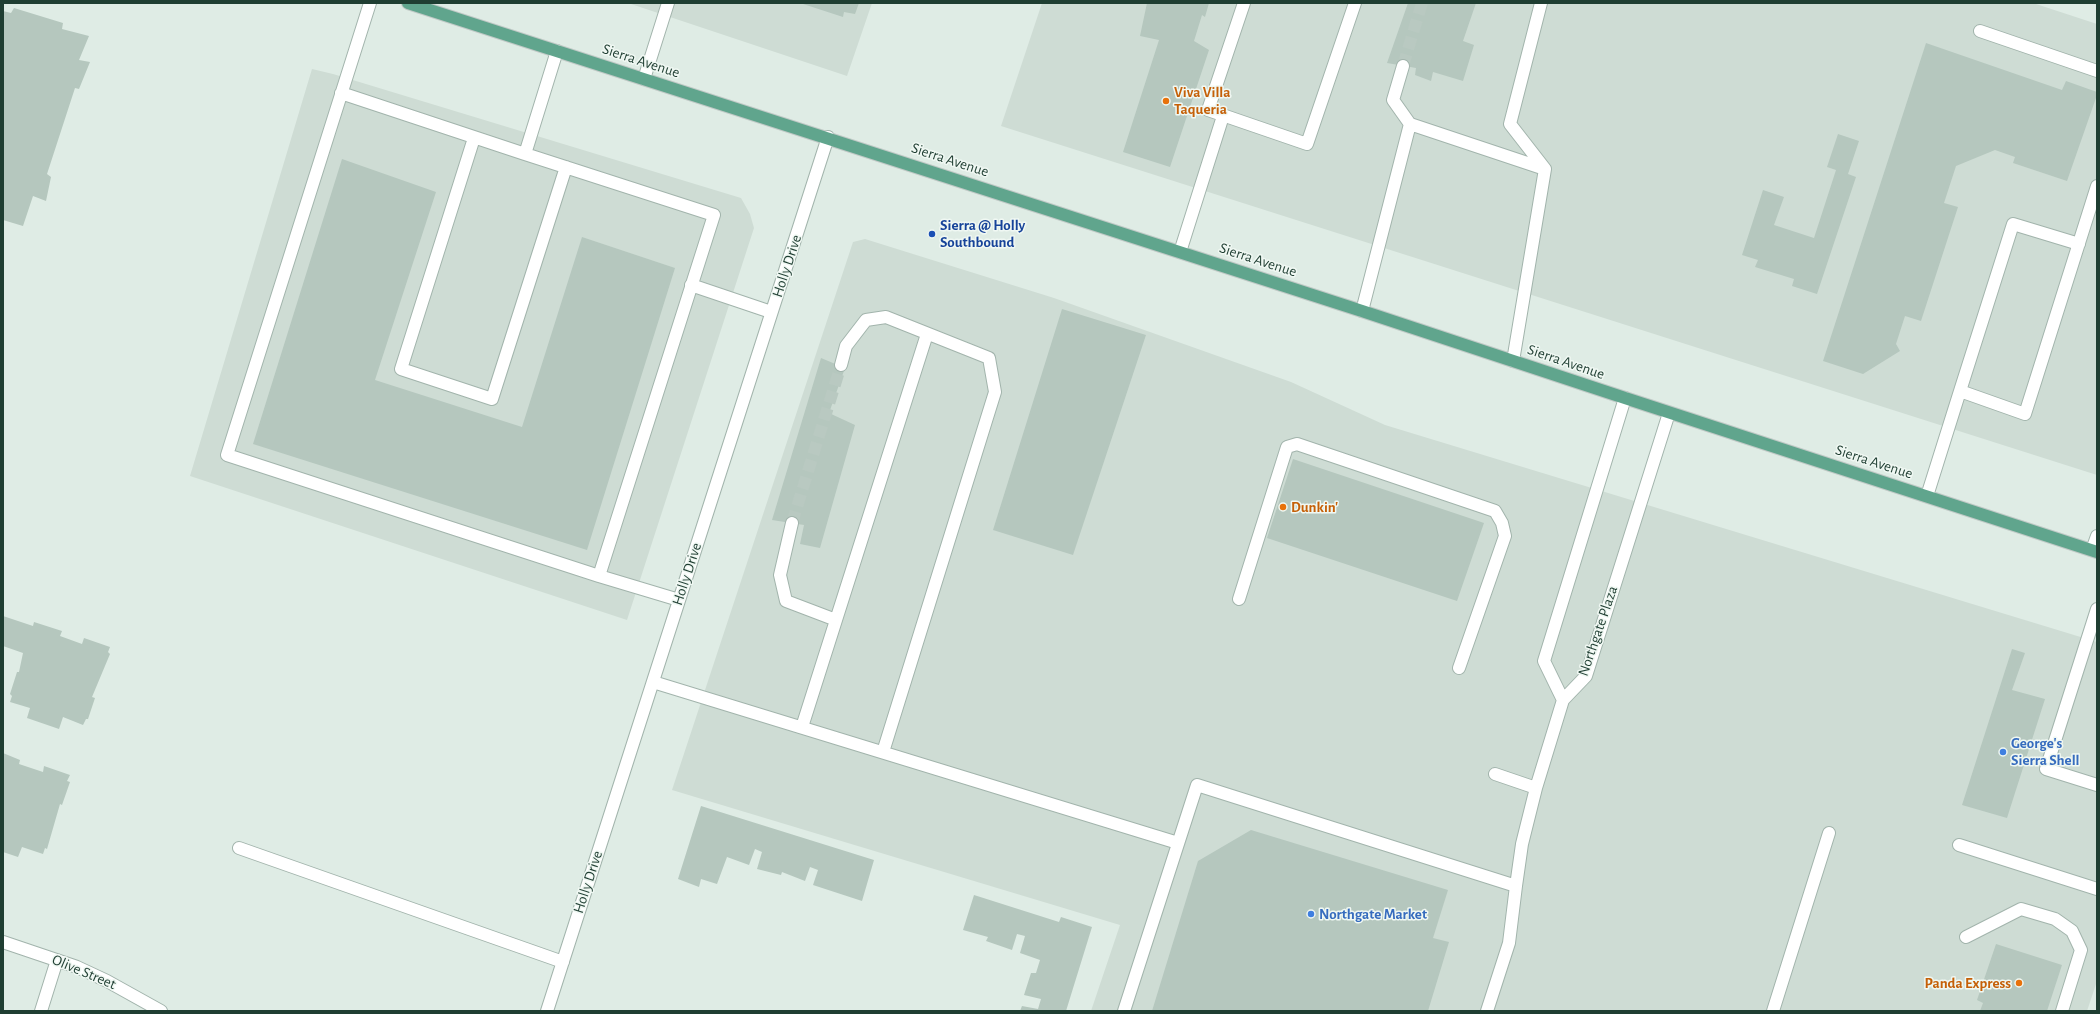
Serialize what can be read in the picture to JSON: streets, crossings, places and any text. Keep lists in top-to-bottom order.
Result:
{
  "streets": {
    "main road": ["Sierra Avenue"],
    "street": ["Holly Drive", "Northgate Plaza", "Olive Street"]
  },
  "crossings": [
    ["Sierra Avenue", "Holly Drive"],
    ["Sierra Avenue", "Northgate Plaza"]
  ],
  "places": [
    "Viva Villa Taqueria",
    "Sierra @ Holly Southbound",
    "Dunkin'",
    "George's Sierra Shell",
    "Northgate Market",
    "Panda Express"
  ]
}
